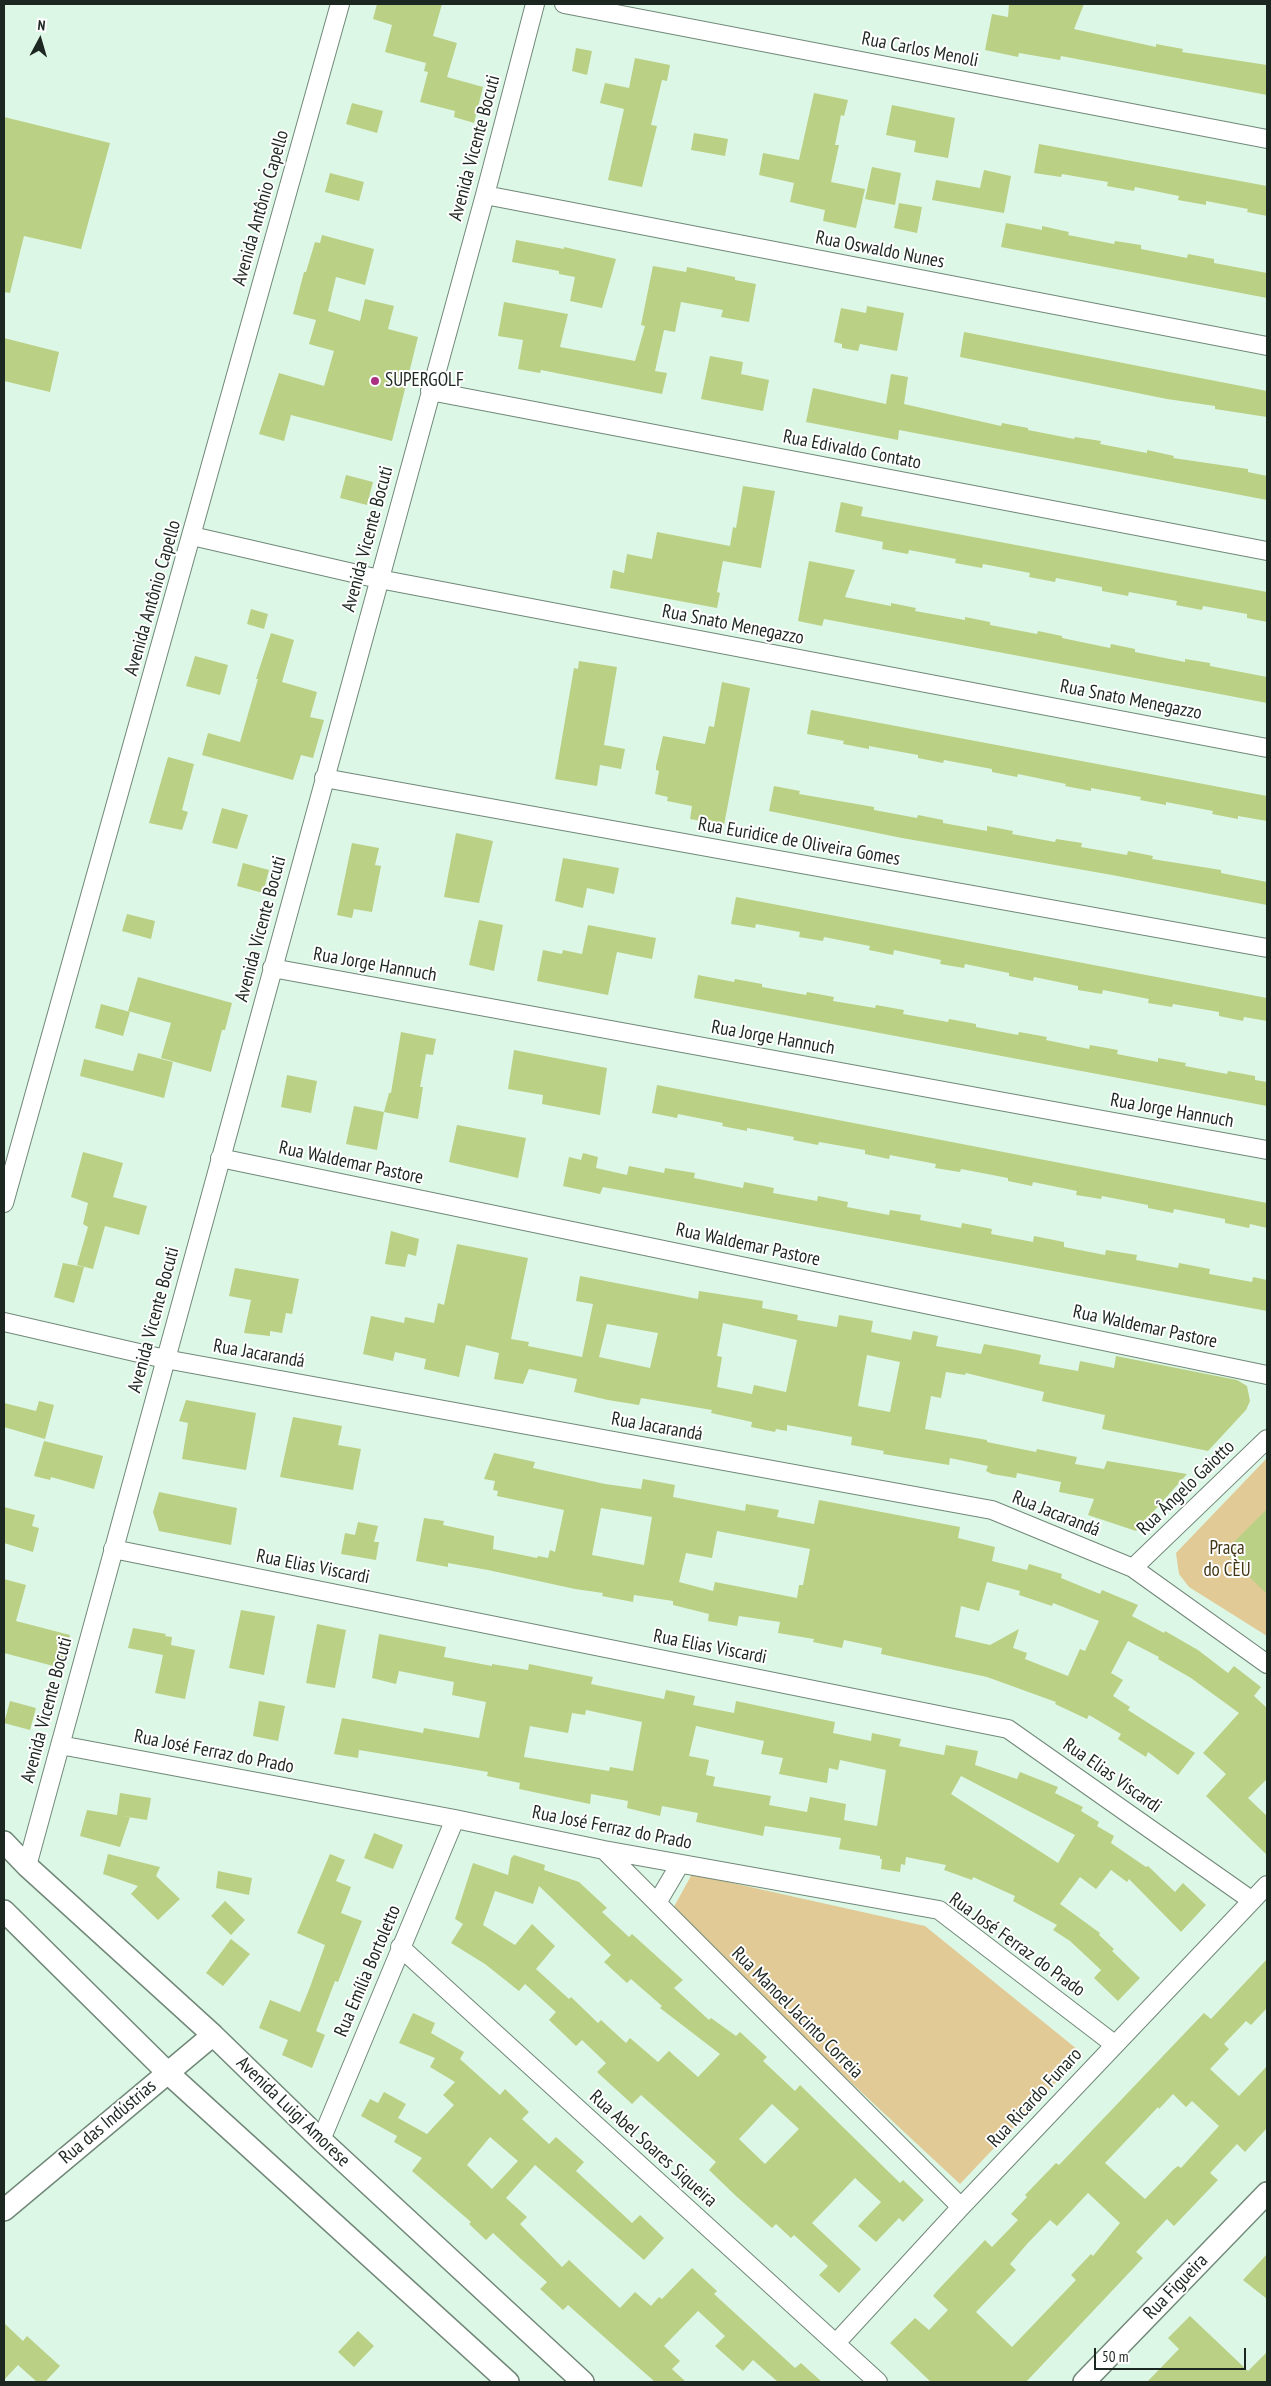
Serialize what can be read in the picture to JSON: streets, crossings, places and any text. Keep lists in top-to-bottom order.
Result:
{
  "streets": {
    "street": [
      "Rua Carlos Menoli",
      "Avenida Vicente Bocuti",
      "Avenida Antônio Capello",
      "Rua Oswaldo Nunes",
      "Rua Edivaldo Contato",
      "Rua Snato Menegazzo",
      "Rua Euridice de Oliveira Gomes",
      "Rua Jorge Hannuch",
      "Rua Waldemar Pastore",
      "Rua Jacarandá",
      "Rua Ângelo Gaiotto",
      "Rua Elias Viscardi",
      "Rua José Ferraz do Prado",
      "Rua Emília Bortoletto",
      "Rua Manoel Jacinto Correia",
      "Rua Ricardo Funaro",
      "Avenida Luigi Amorese",
      "Rua das Indústrias",
      "Rua Abel Soares Siqueira",
      "Rua Figueira"
    ]
  },
  "crossings": [
    ["Avenida Vicente Bocuti", "Rua Oswaldo Nunes"],
    ["Avenida Vicente Bocuti", "Rua Edivaldo Contato"],
    ["Avenida Vicente Bocuti", "Rua Snato Menegazzo"],
    ["Avenida Vicente Bocuti", "Rua Euridice de Oliveira Gomes"],
    ["Avenida Vicente Bocuti", "Rua Jorge Hannuch"],
    ["Avenida Vicente Bocuti", "Rua Waldemar Pastore"],
    ["Avenida Vicente Bocuti", "Rua Jacarandá"],
    ["Avenida Vicente Bocuti", "Rua Elias Viscardi"],
    ["Avenida Vicente Bocuti", "Rua José Ferraz do Prado"],
    ["Avenida Vicente Bocuti", "Avenida Luigi Amorese"],
    ["Avenida Antônio Capello", "Rua Snato Menegazzo"],
    ["Rua Jacarandá", "Rua Ângelo Gaiotto"],
    ["Rua Elias Viscardi", "Rua Ricardo Funaro"],
    ["Rua José Ferraz do Prado", "Rua Emília Bortoletto"],
    ["Rua José Ferraz do Prado", "Rua Manoel Jacinto Correia"],
    ["Rua José Ferraz do Prado", "Rua Ricardo Funaro"],
    ["Rua Emília Bortoletto", "Avenida Luigi Amorese"],
    ["Rua Emília Bortoletto", "Rua Abel Soares Siqueira"],
    ["Rua Manoel Jacinto Correia", "Rua Ricardo Funaro"],
    ["Rua Ricardo Funaro", "Rua Abel Soares Siqueira"],
    ["Avenida Luigi Amorese", "Rua das Indústrias"]
  ],
  "parks": ["Praça do CÈU"],
  "places": ["SUPERGOLF"],
  "scale_bar": "50 m",
  "north": "top"
}
